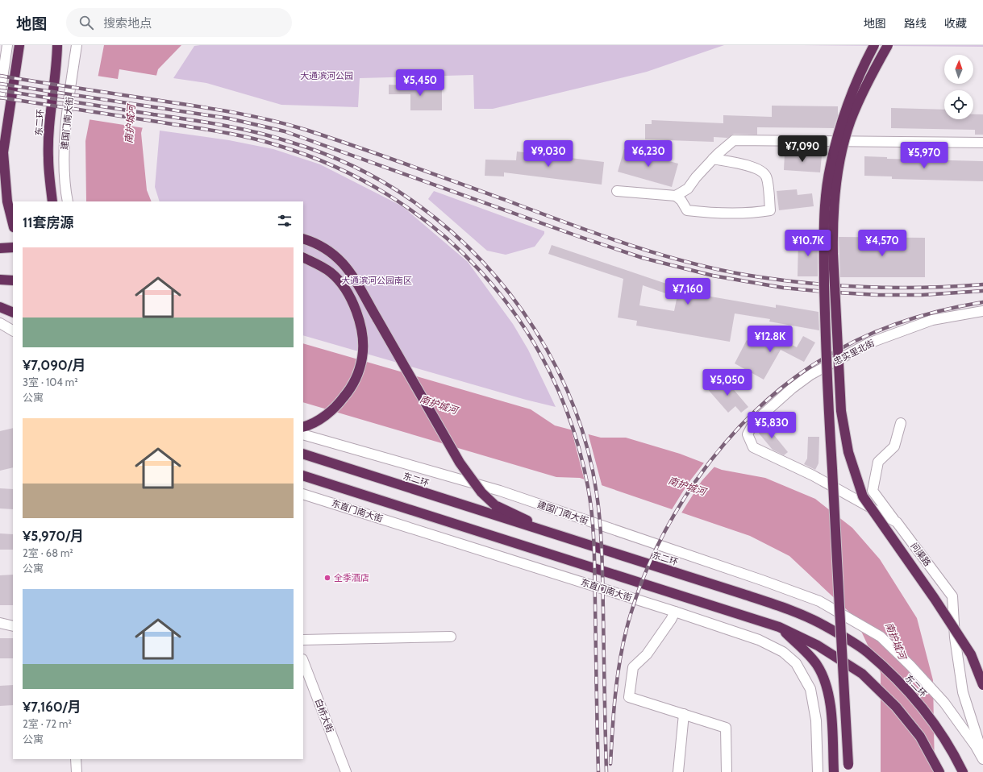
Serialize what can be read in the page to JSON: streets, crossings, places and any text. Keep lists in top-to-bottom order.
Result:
{
  "streets": {
    "highway": ["东二环"],
    "street": [
      "建国门南大街",
      "忠实里北街",
      "东直门南大街",
      "问渠路",
      "白桥大街"
    ]
  },
  "crossings": [
    ["忠实里北街", "问渠路"]
  ],
  "water": ["南护城河"],
  "parks": ["大通滨河公园", "大通滨河公园南区"],
  "places": ["全季酒店"],
  "north": "top",
  "page": {
    "header": "地图",
    "search": "搜索地点",
    "nav": ["地图", "路线", "收藏"],
    "price": [
      "¥5,450",
      "¥7,090",
      "¥9,030",
      "¥6,230",
      "¥5,970",
      "¥10.7K",
      "¥4,570",
      "¥7,160",
      "¥12.8K",
      "¥5,050",
      "¥5,830"
    ],
    "heading": "11套房源",
    "list": [
      {
        "name": "¥7,090/月",
        "note": "3室 · 104 m² · 公寓"
      },
      {
        "name": "¥5,970/月",
        "note": "2室 · 68 m² · 公寓"
      },
      {
        "name": "¥7,160/月",
        "note": "2室 · 72 m² · 公寓"
      }
    ]
  }
}
